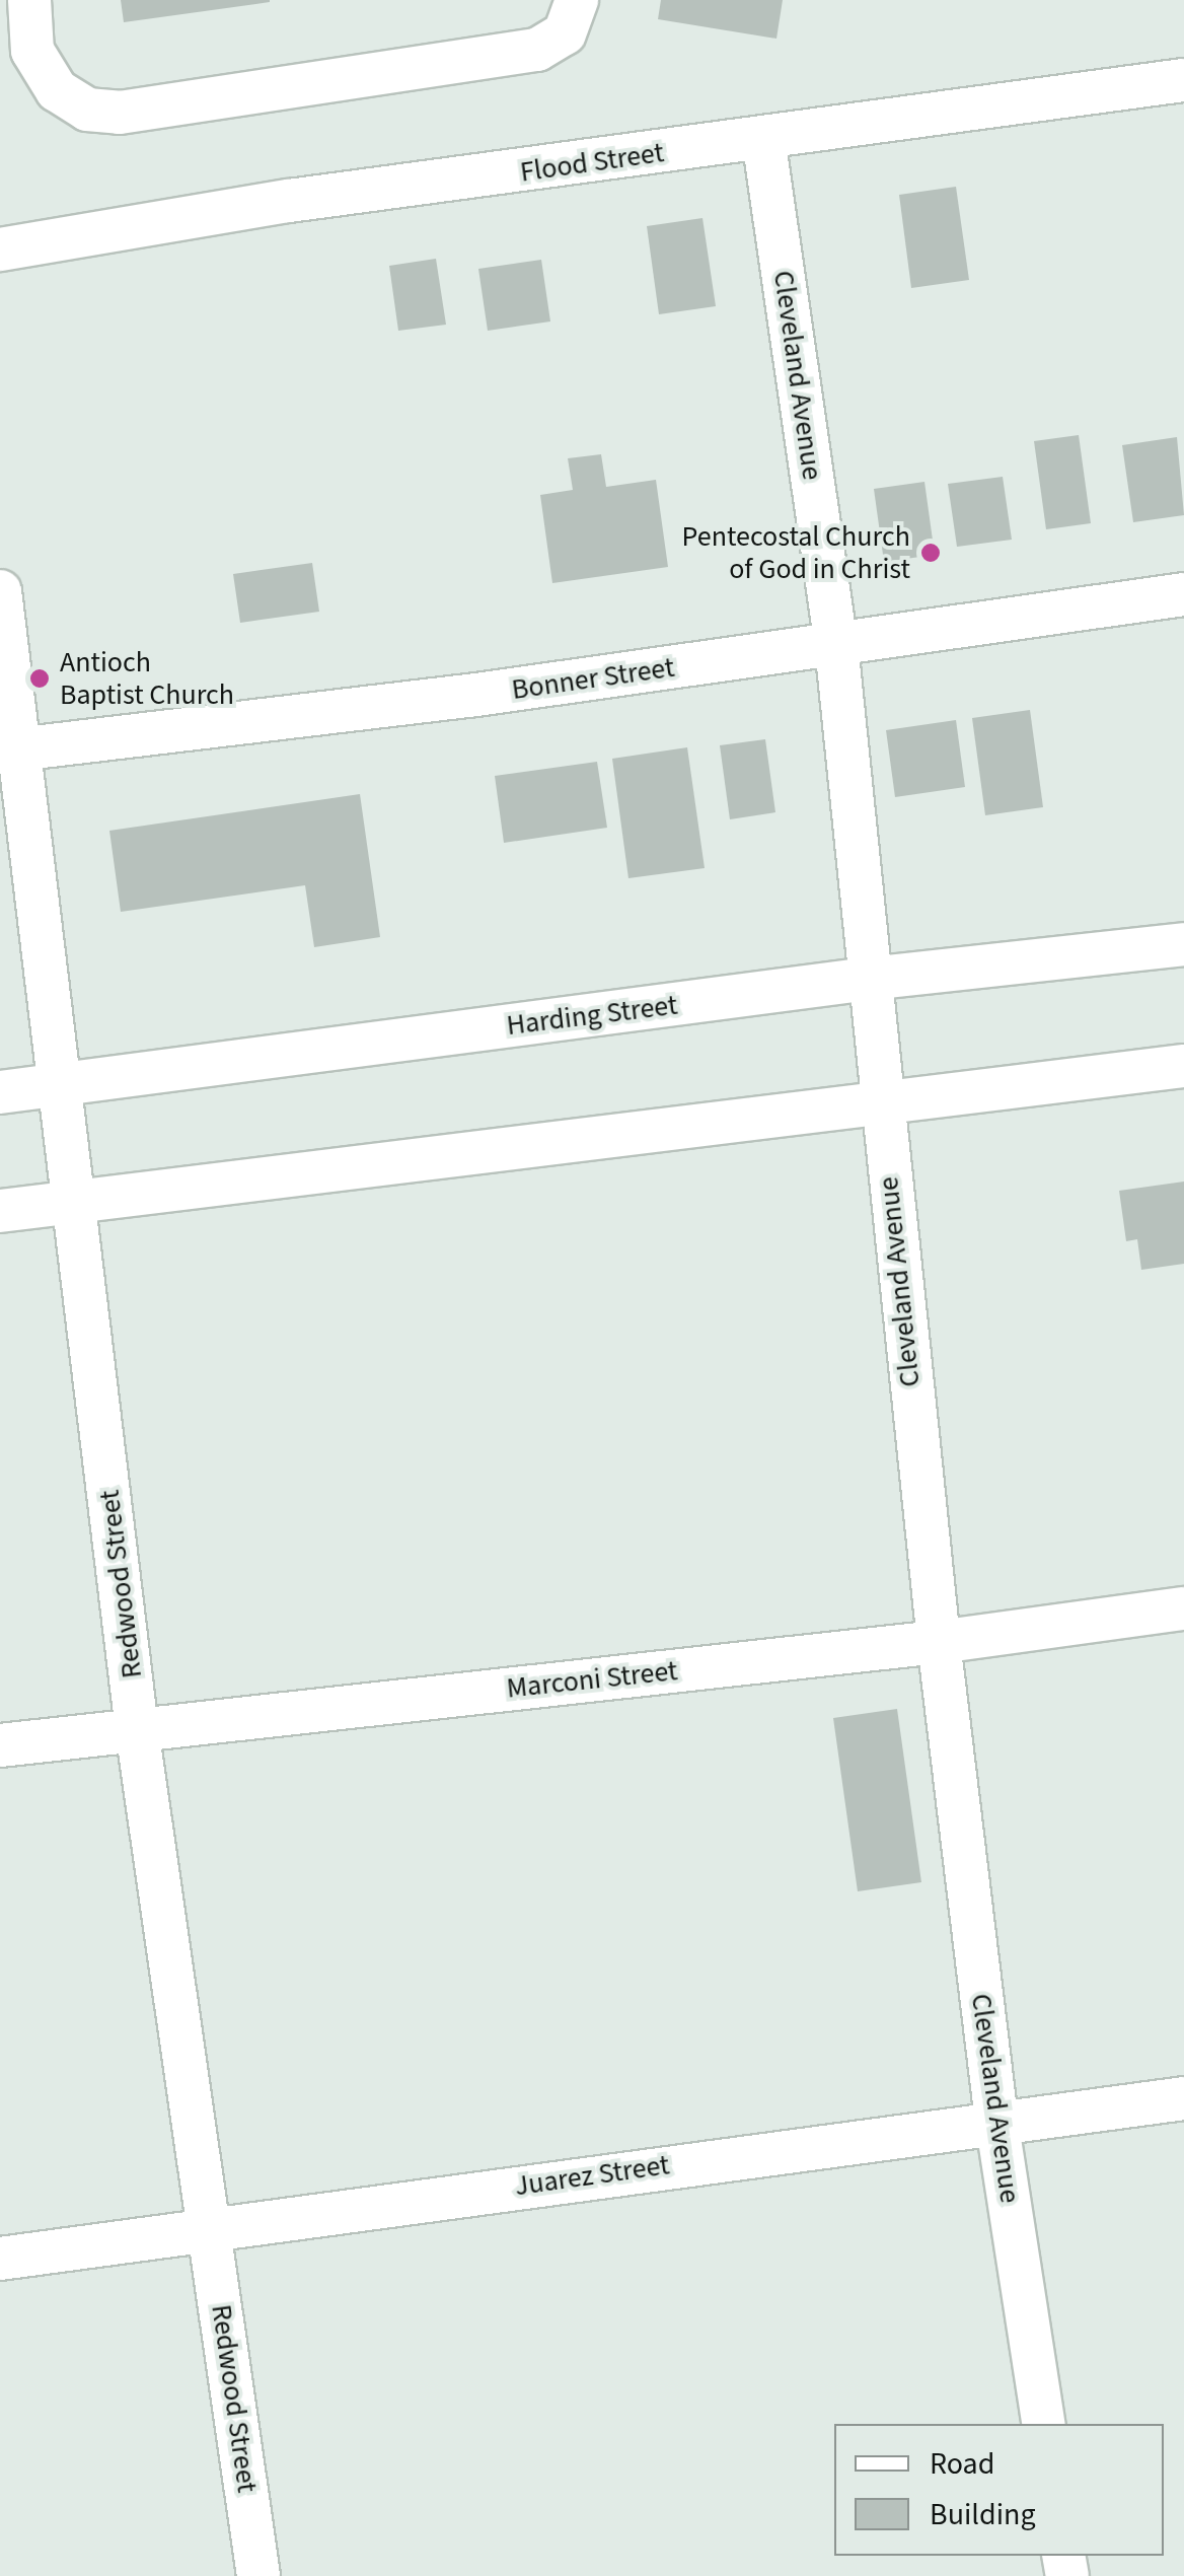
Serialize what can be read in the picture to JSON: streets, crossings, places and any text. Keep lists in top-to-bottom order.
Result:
{
  "streets": {
    "street": [
      "Flood Street",
      "Cleveland Avenue",
      "Bonner Street",
      "Harding Street",
      "Redwood Street",
      "Marconi Street",
      "Juarez Street"
    ]
  },
  "crossings": [
    ["Flood Street", "Cleveland Avenue"],
    ["Cleveland Avenue", "Bonner Street"],
    ["Cleveland Avenue", "Harding Street"],
    ["Cleveland Avenue", "Marconi Street"],
    ["Cleveland Avenue", "Juarez Street"],
    ["Bonner Street", "Redwood Street"],
    ["Harding Street", "Redwood Street"],
    ["Redwood Street", "Marconi Street"],
    ["Redwood Street", "Juarez Street"]
  ],
  "places": ["Pentecostal Church of God in Christ", "Antioch Baptist Church"],
  "legend": ["Road", "Building"]
}
